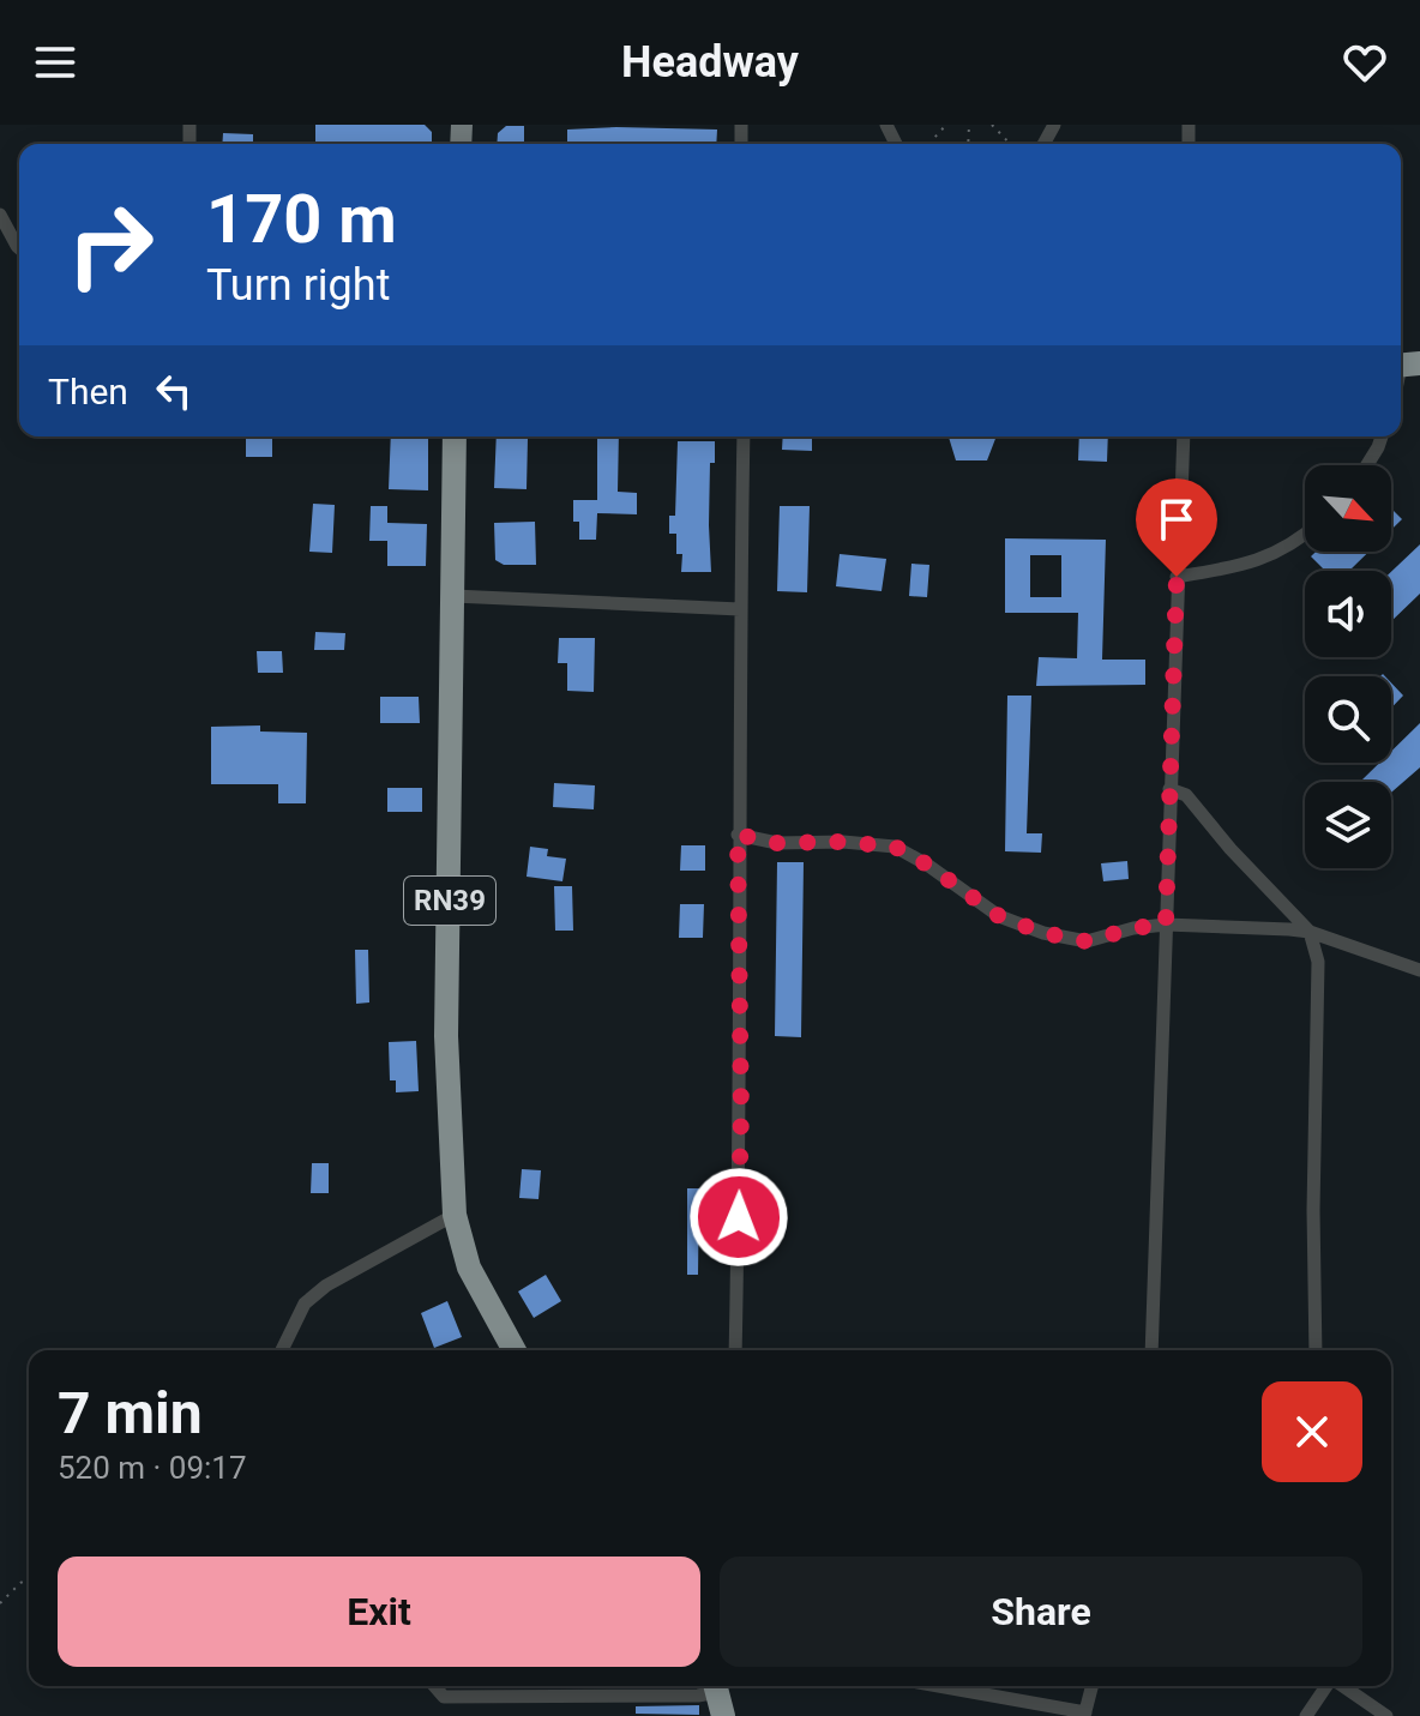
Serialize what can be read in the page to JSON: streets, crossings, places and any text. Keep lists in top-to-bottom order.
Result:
{
  "streets": {
    "highway": ["RN39"]
  },
  "north": "bottom right",
  "page": {
    "header": "Headway",
    "turn": ["170 m", "Turn right"],
    "then": "Then",
    "heading": ["7 min", "520 m · 09:17"],
    "buttons": ["Exit", "Share"]
  }
}
